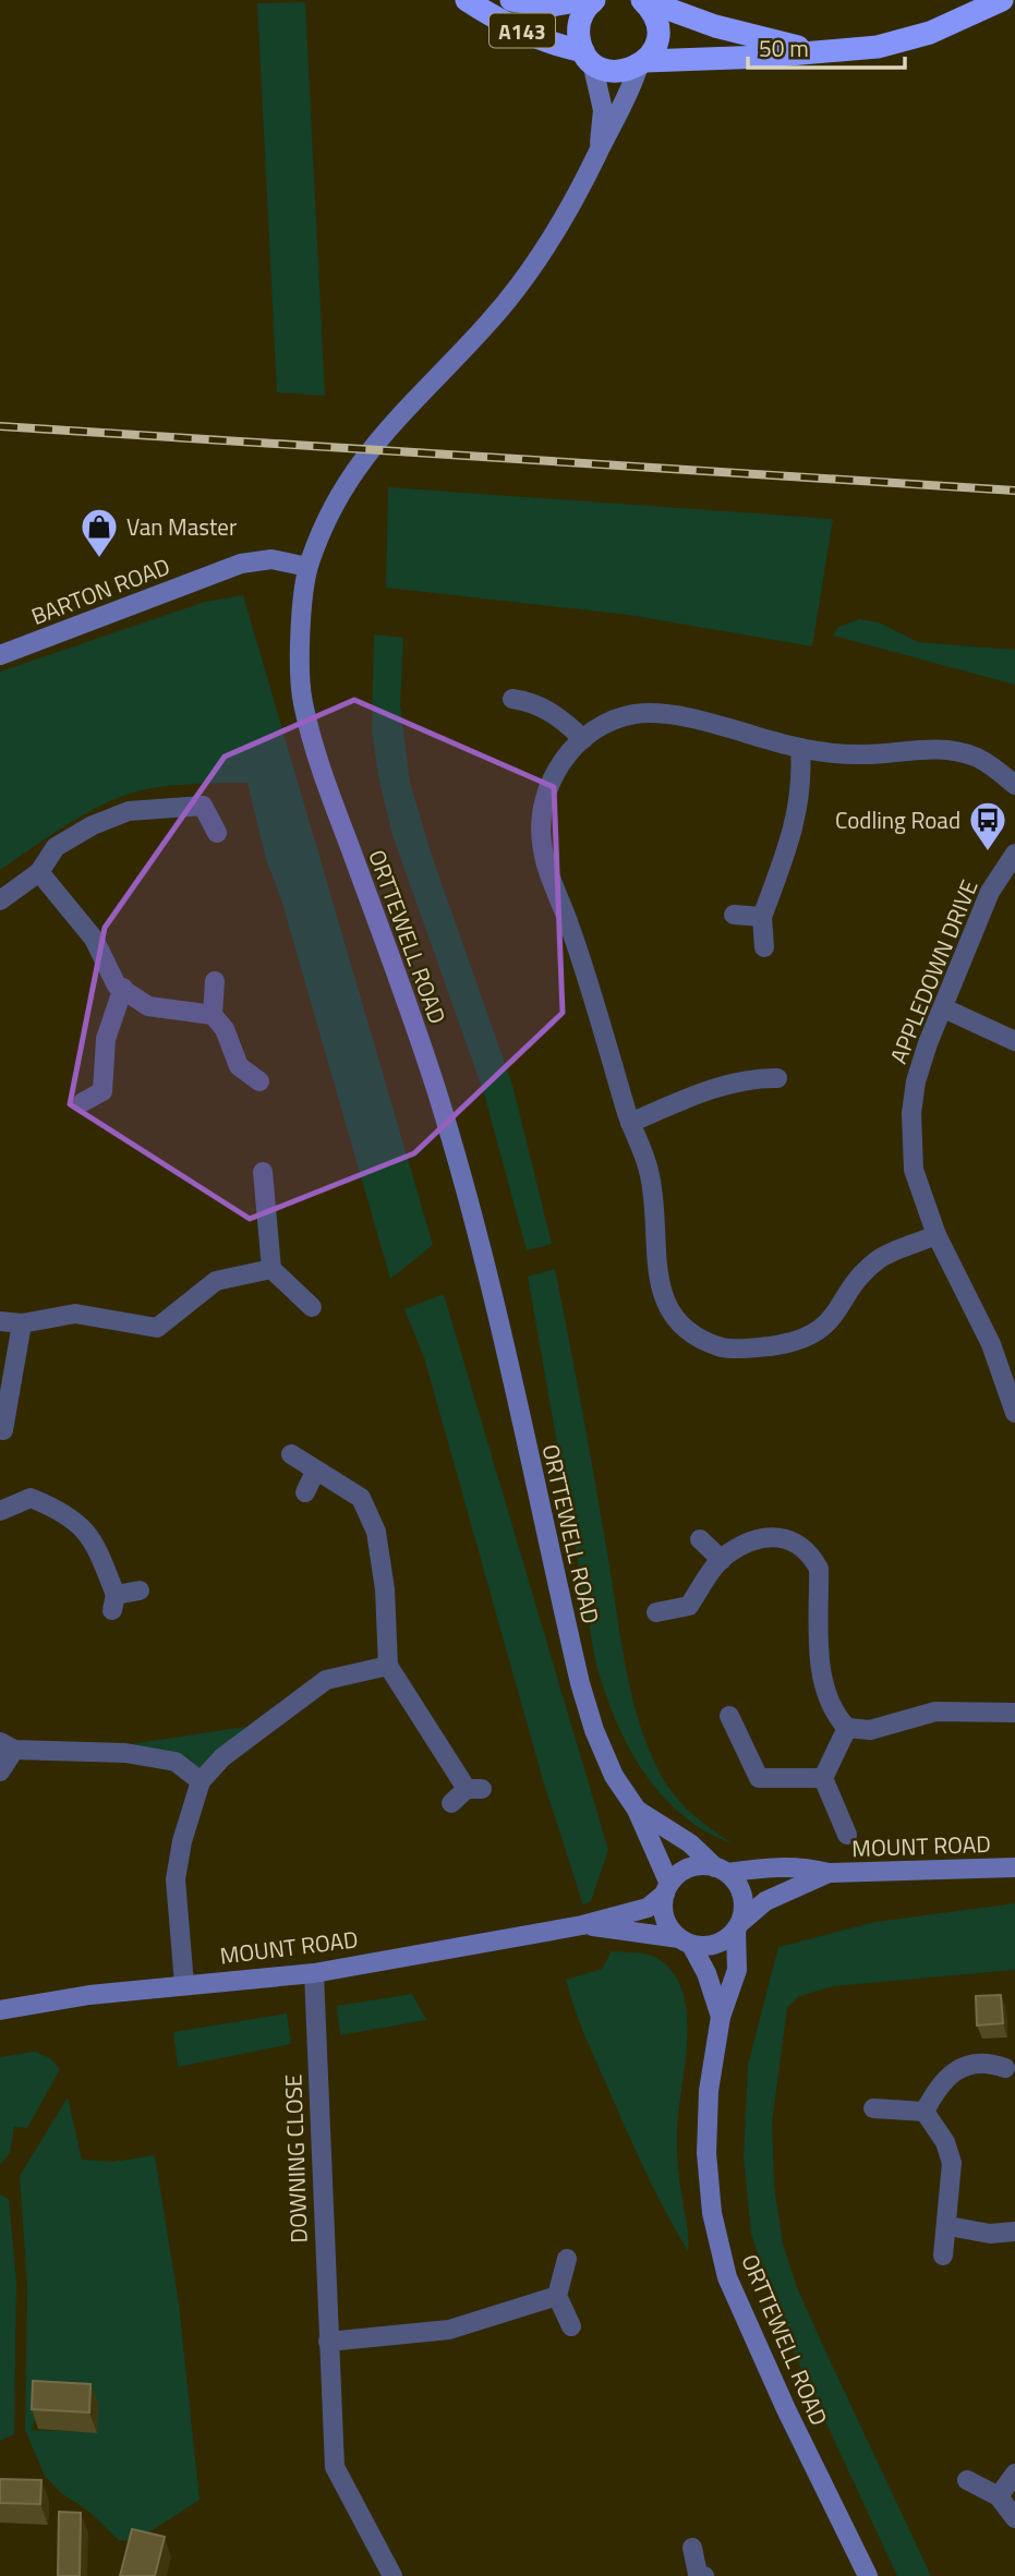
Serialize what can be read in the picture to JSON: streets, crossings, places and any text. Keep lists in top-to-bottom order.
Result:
{
  "streets": {
    "highway": ["A143"],
    "street": [
      "BARTON ROAD",
      "ORTTEWELL ROAD",
      "APPLEDOWN DRIVE",
      "MOUNT ROAD",
      "DOWNING CLOSE"
    ]
  },
  "crossings": [
    ["A143", "ORTTEWELL ROAD"],
    ["BARTON ROAD", "ORTTEWELL ROAD"],
    ["ORTTEWELL ROAD", "MOUNT ROAD"],
    ["MOUNT ROAD", "DOWNING CLOSE"]
  ],
  "places": {
    "shop": ["Van Master"],
    "bus stop": ["Codling Road"]
  },
  "scale_bar": "50 m"
}
